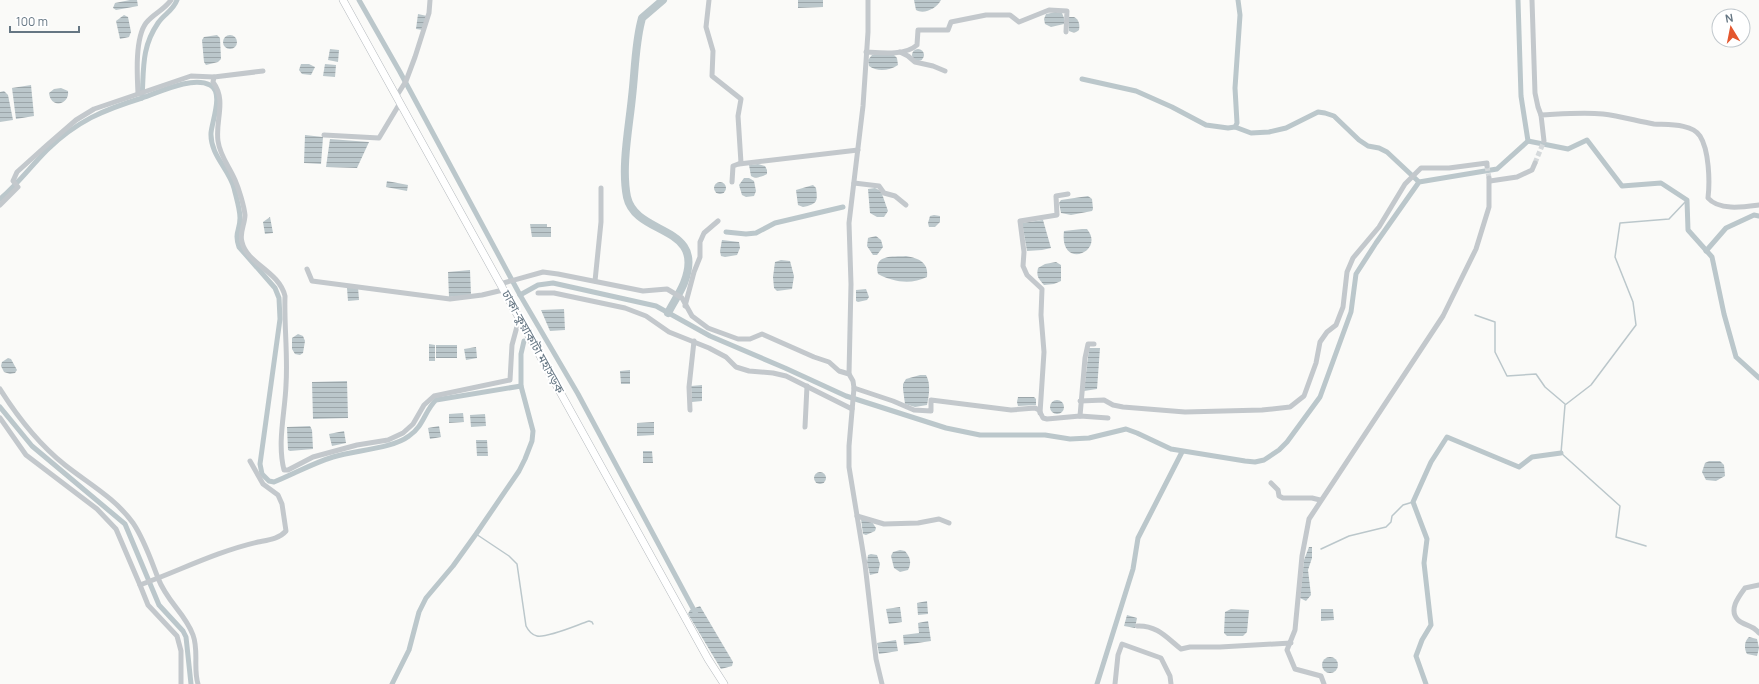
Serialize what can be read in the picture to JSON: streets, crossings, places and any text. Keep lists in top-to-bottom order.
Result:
{
  "streets": {
    "main road": ["ঢাকা-কুয়াকাটা মহাসড়ক"]
  },
  "scale_bar": "100 m",
  "north": "top"
}
